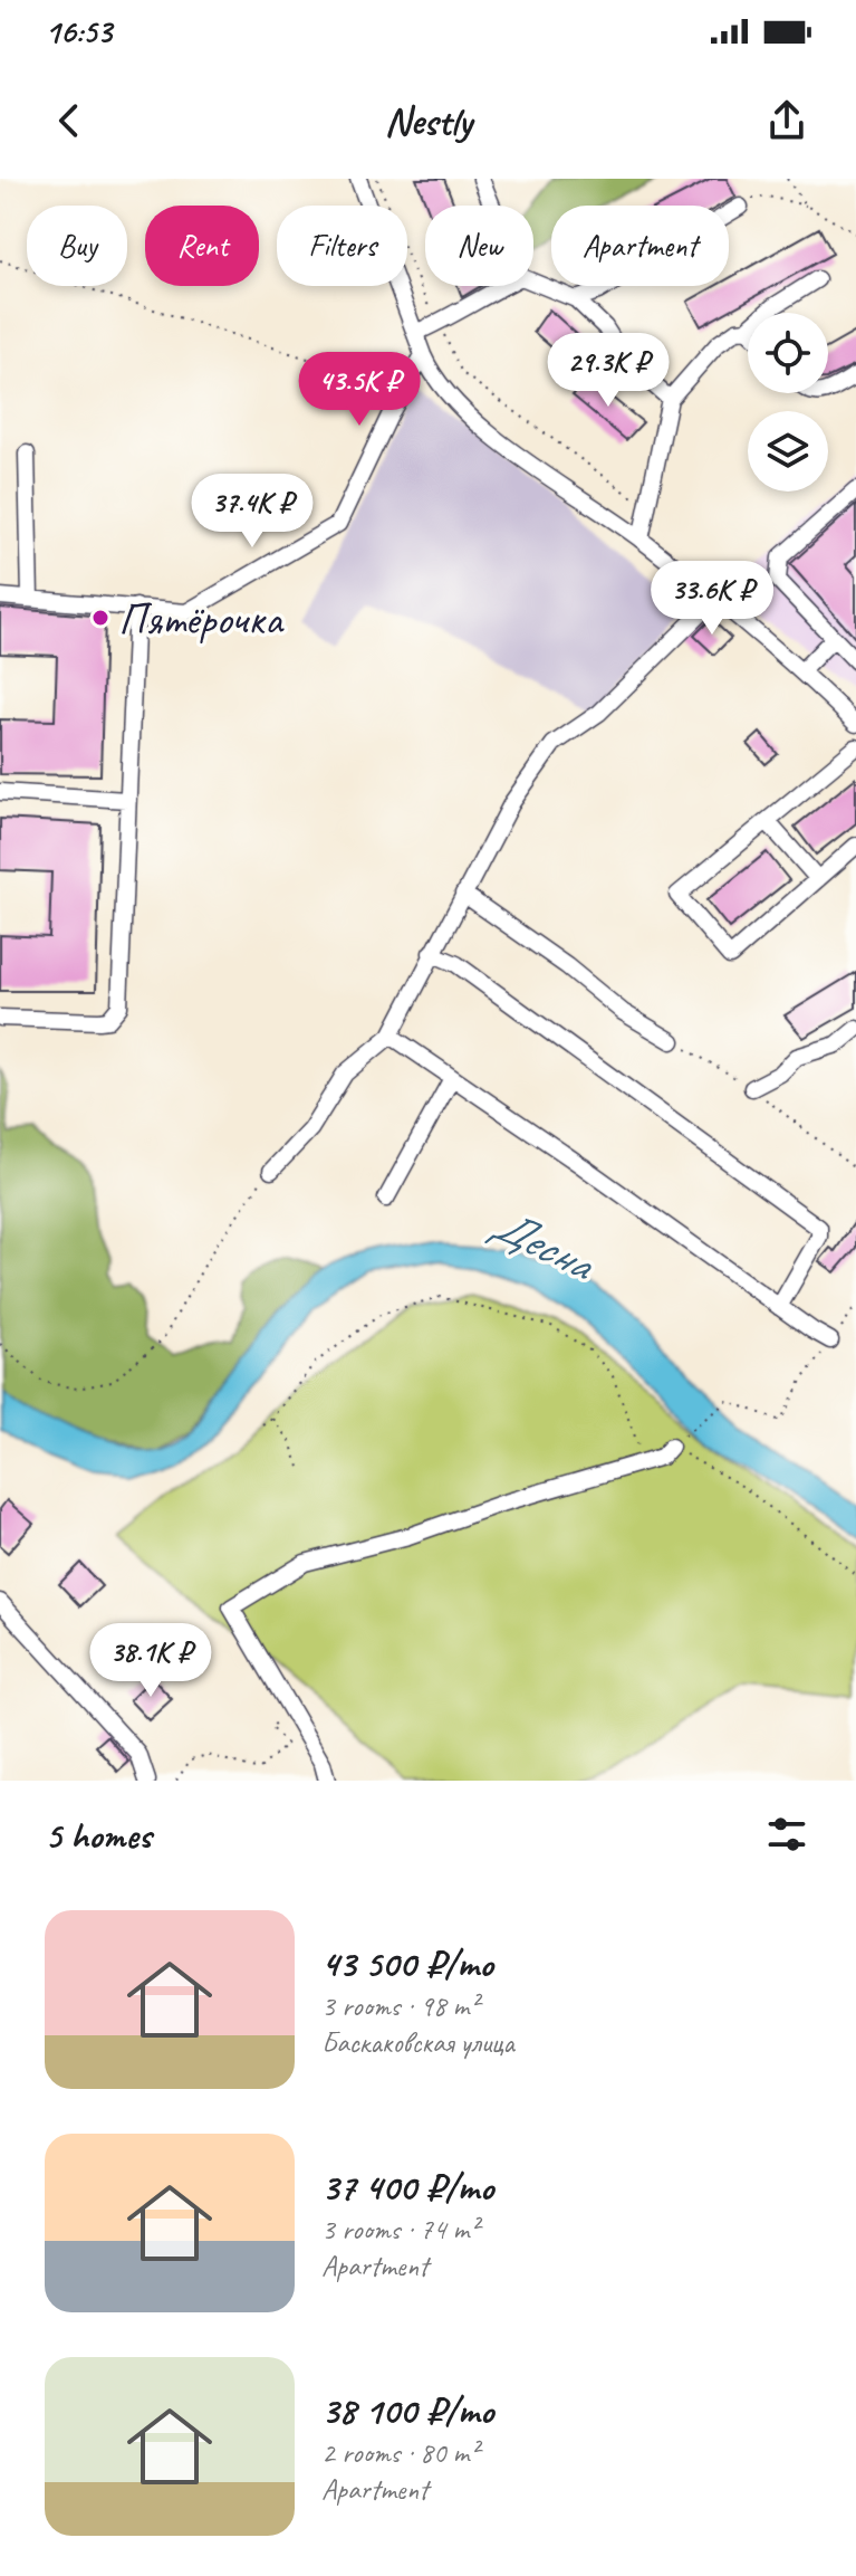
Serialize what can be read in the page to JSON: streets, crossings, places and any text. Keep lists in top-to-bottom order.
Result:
{
  "water": ["Десна"],
  "places": ["Пятёрочка"],
  "page": {
    "status": "16:53",
    "header": "Nestly",
    "chip": [
      "Buy",
      "Rent",
      "Filters",
      "New",
      "Apartment"
    ],
    "price": [
      "29.3K ₽",
      "43.5K ₽",
      "37.4K ₽",
      "33.6K ₽",
      "38.1K ₽"
    ],
    "heading": "5 homes",
    "list": [
      {
        "name": "43 500 ₽/mo",
        "note": "3 rooms · 98 m² · Баскаковская улица"
      },
      {
        "name": "37 400 ₽/mo",
        "note": "3 rooms · 74 m² · Apartment"
      },
      {
        "name": "38 100 ₽/mo",
        "note": "2 rooms · 80 m² · Apartment"
      }
    ]
  }
}
